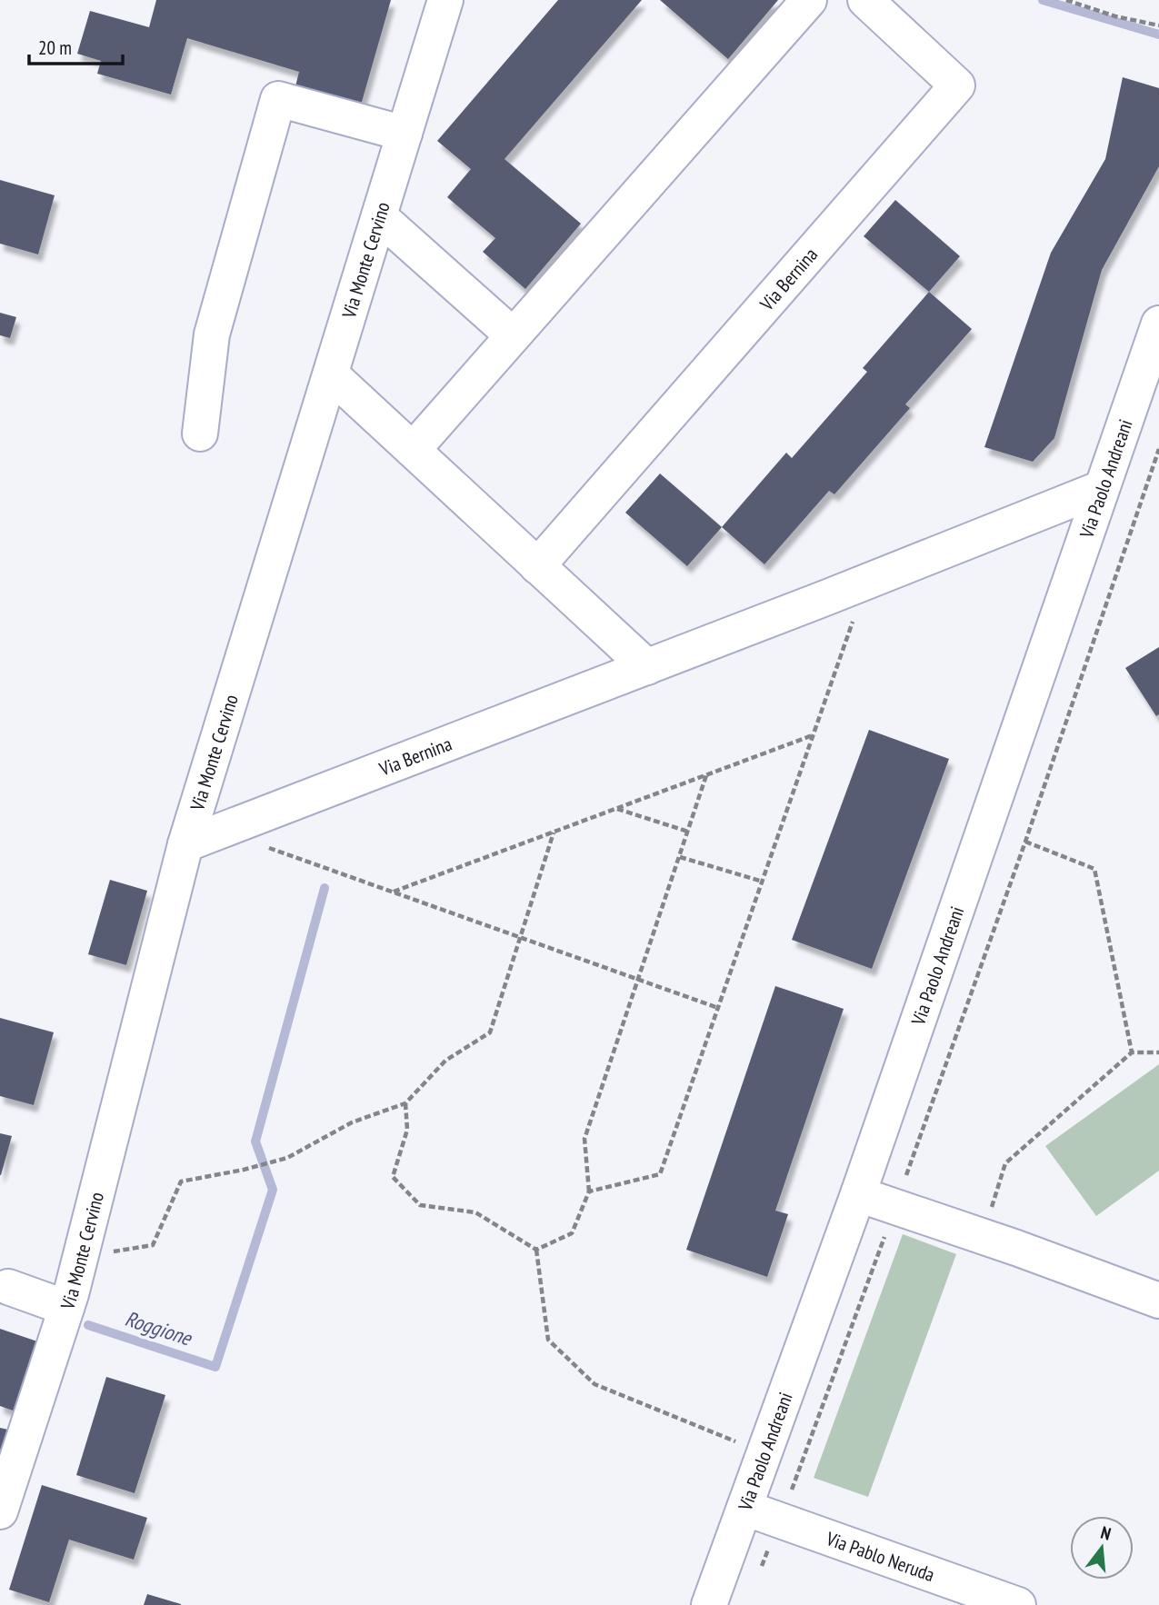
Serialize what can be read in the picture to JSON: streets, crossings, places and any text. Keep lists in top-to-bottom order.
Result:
{
  "streets": {
    "street": [
      "Via Monte Cervino",
      "Via Bernina",
      "Via Paolo Andreani",
      "Via Pablo Neruda"
    ]
  },
  "crossings": [
    ["Via Monte Cervino", "Via Bernina"],
    ["Via Bernina", "Via Paolo Andreani"],
    ["Via Paolo Andreani", "Via Pablo Neruda"]
  ],
  "water": ["Roggione"],
  "scale_bar": "20 m",
  "north": "top"
}
